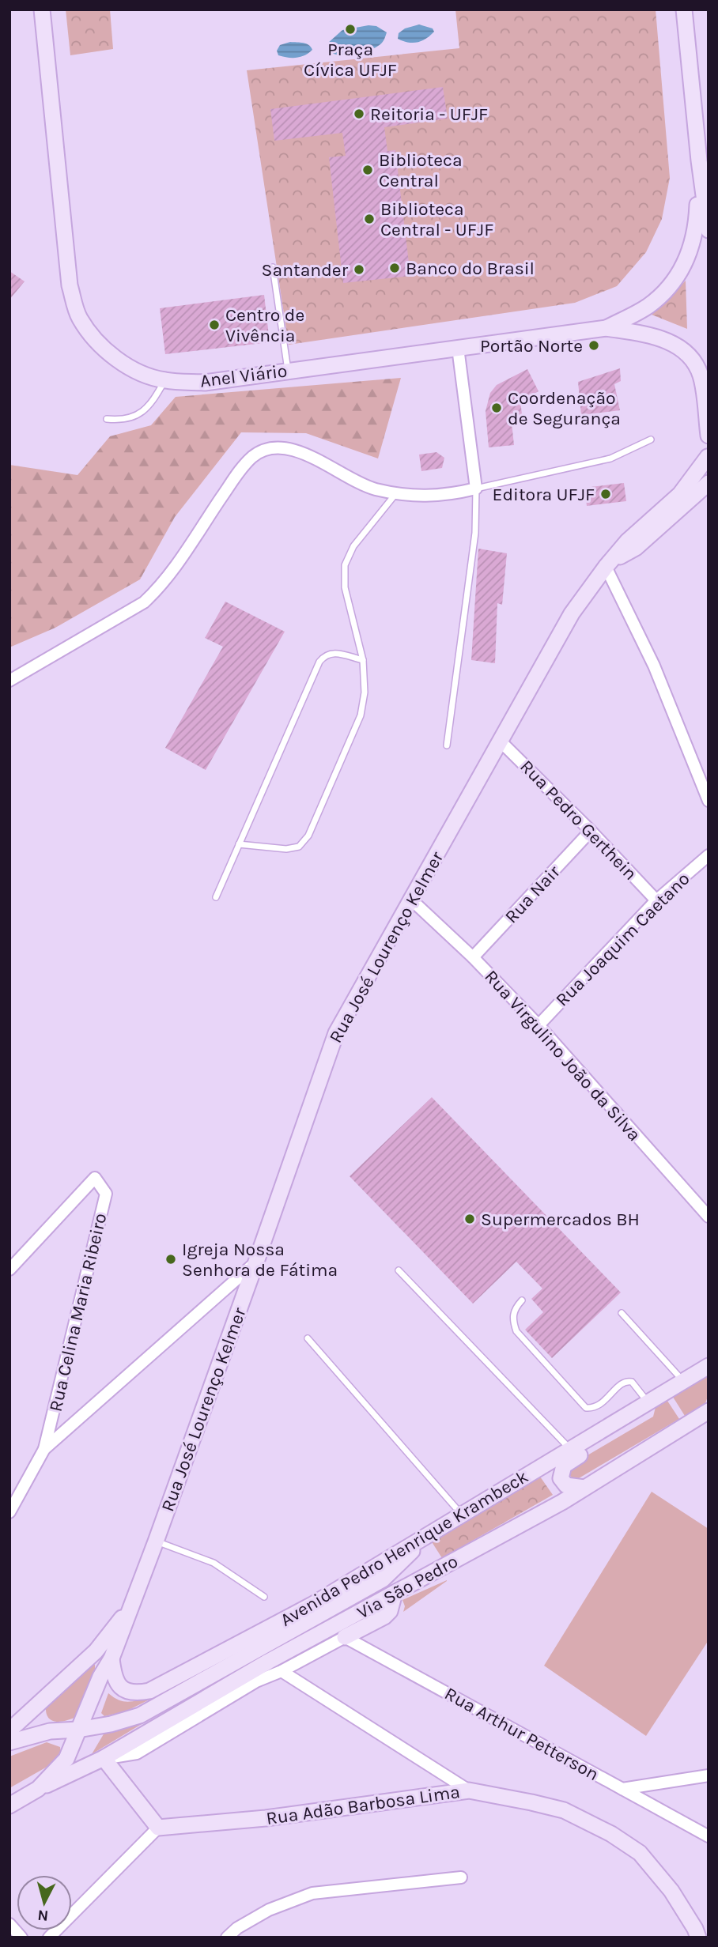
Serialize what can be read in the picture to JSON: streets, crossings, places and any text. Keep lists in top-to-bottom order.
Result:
{
  "streets": {
    "main road": [
      "Anel Viário",
      "Rua José Lourenço Kelmer",
      "Avenida Pedro Henrique Krambeck",
      "Via São Pedro",
      "Rua Adão Barbosa Lima"
    ],
    "street": [
      "Rua Pedro Gerthein",
      "Rua Nair",
      "Rua Joaquim Caetano",
      "Rua Virgulino João da Silva",
      "Rua Celina Maria Ribeiro",
      "Rua Arthur Petterson"
    ]
  },
  "crossings": [
    ["Rua Pedro Gerthein", "Rua Nair"],
    ["Rua Pedro Gerthein", "Rua Joaquim Caetano"],
    ["Rua Pedro Gerthein", "Rua José Lourenço Kelmer"],
    ["Rua Nair", "Rua Virgulino João da Silva"],
    ["Rua Joaquim Caetano", "Rua Virgulino João da Silva"],
    ["Rua José Lourenço Kelmer", "Rua Virgulino João da Silva"],
    ["Rua José Lourenço Kelmer", "Avenida Pedro Henrique Krambeck"],
    ["Rua José Lourenço Kelmer", "Via São Pedro"],
    ["Avenida Pedro Henrique Krambeck", "Via São Pedro"]
  ],
  "places": [
    "Praça Cívica UFJF",
    "Reitoria - UFJF",
    "Biblioteca Central",
    "Biblioteca Central - UFJF",
    "Banco do Brasil",
    "Santander",
    "Centro de Vivência",
    "Portão Norte",
    "Coordenação de Segurança",
    "Editora UFJF",
    "Supermercados BH",
    "Igreja Nossa Senhora de Fátima"
  ],
  "north": "bottom"
}
